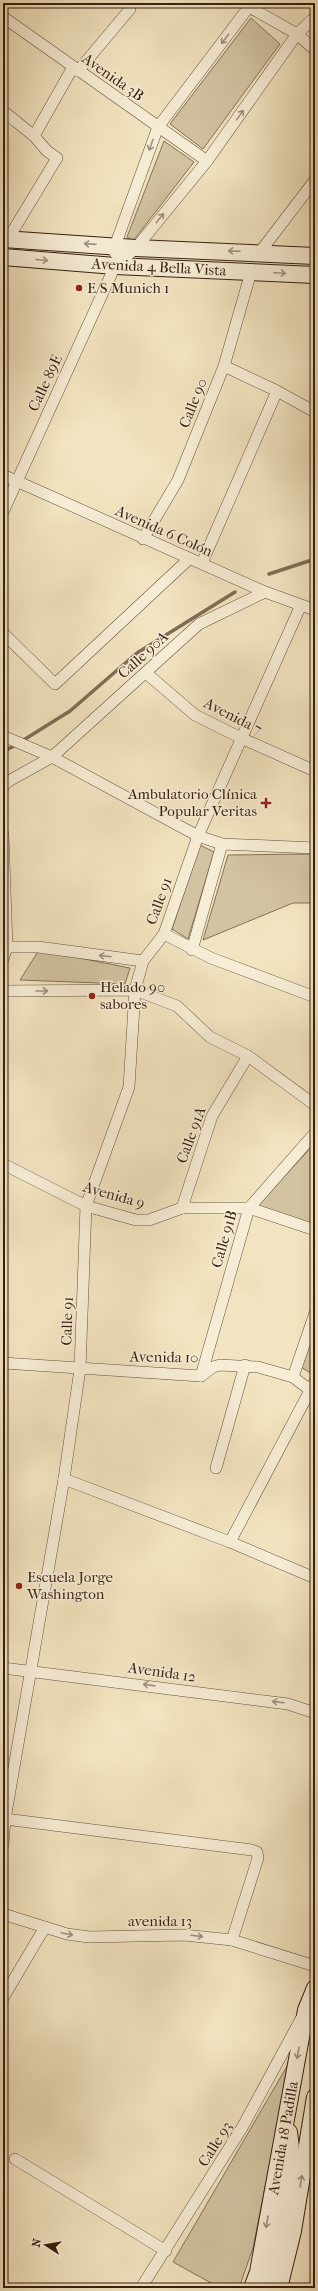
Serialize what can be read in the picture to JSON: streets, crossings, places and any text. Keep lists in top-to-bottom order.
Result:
{
  "streets": {
    "street": [
      "Avenida 3B",
      "Avenida 4 Bella Vista",
      "Calle 89E",
      "Calle 90",
      "Avenida 6 Colón",
      "Calle 90A",
      "Avenida 7",
      "Calle 91",
      "Calle 91A",
      "Avenida 9",
      "Calle 91B",
      "Avenida 10",
      "Avenida 12",
      "avenida 13",
      "Avenida 18 Padilla",
      "Calle 93"
    ]
  },
  "crossings": [
    ["Avenida 4 Bella Vista", "Calle 89E"],
    ["Avenida 4 Bella Vista", "Calle 90"],
    ["Calle 89E", "Avenida 6 Colón"],
    ["Calle 90", "Avenida 6 Colón"],
    ["Avenida 6 Colón", "Calle 90A"],
    ["Avenida 6 Colón", "Calle 91"],
    ["Calle 90A", "Avenida 7"],
    ["Avenida 7", "Calle 91"],
    ["Calle 91", "Avenida 9"],
    ["Calle 91", "Avenida 10"],
    ["Calle 91", "Avenida 12"],
    ["Calle 91A", "Avenida 9"],
    ["Avenida 9", "Calle 91B"],
    ["Calle 91B", "Avenida 10"],
    ["Avenida 18 Padilla", "Calle 93"]
  ],
  "one_way": ["Avenida 12", "avenida 13"],
  "places": {
    "other": ["E/S Munich 1", "Helado 90 sabores", "Escuela Jorge Washington"],
    "health": ["Ambulatorio Clínica Popular Veritas"]
  },
  "north": "left"
}
